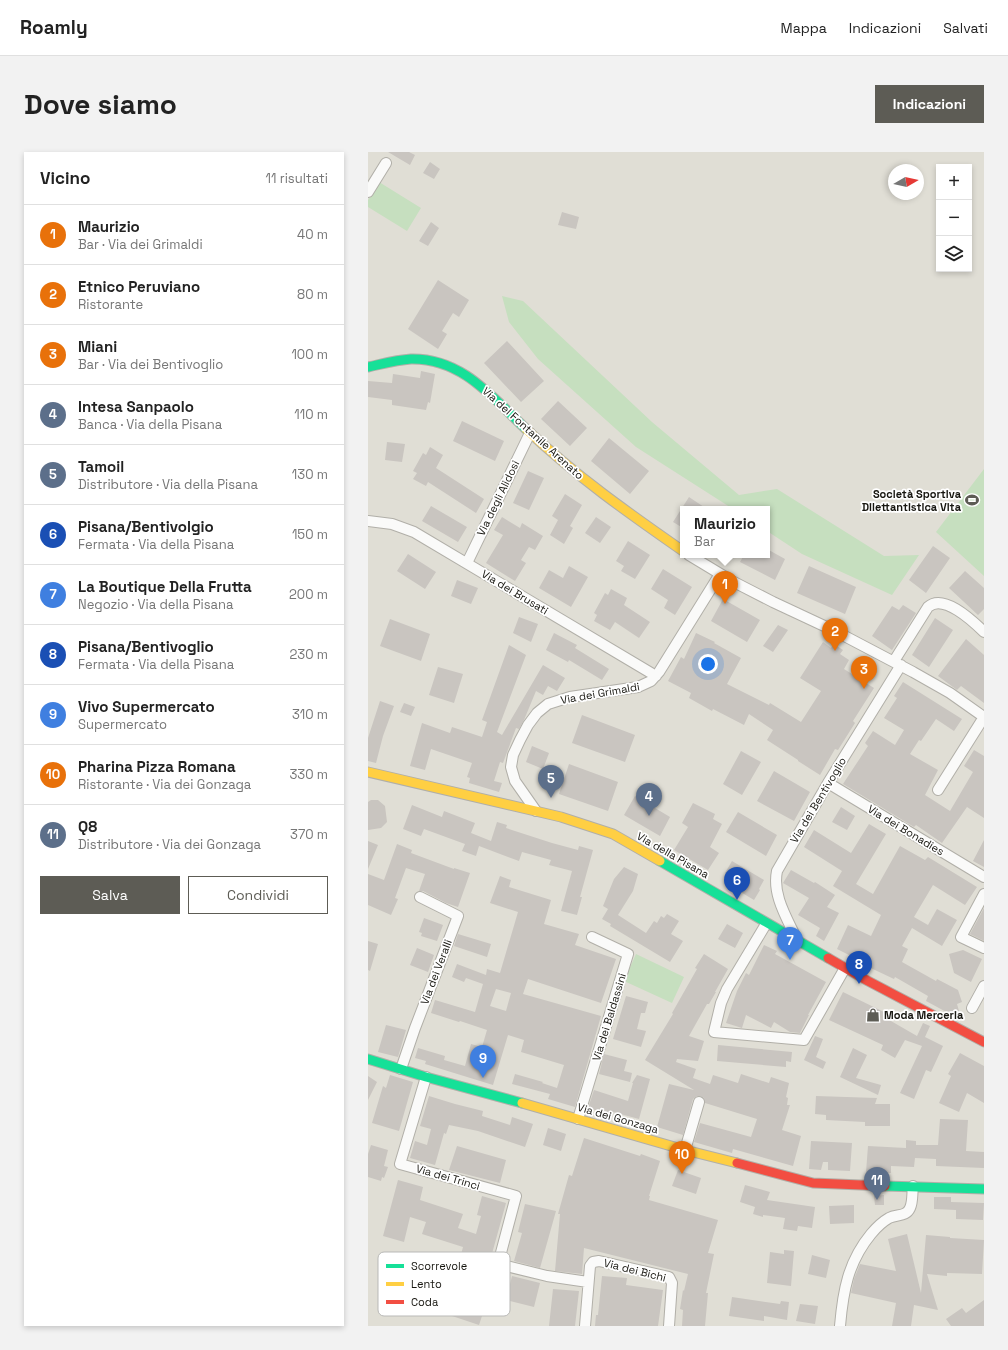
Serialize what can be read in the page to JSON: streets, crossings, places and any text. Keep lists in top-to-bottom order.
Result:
{
  "streets": {
    "street": [
      "Via del Fontanile Arenato",
      "Via degli Alidosi",
      "Via dei Brusati",
      "Via dei Grimaldi",
      "Via dei Bentivoglio",
      "Via dei Bonadies",
      "Via della Pisana",
      "Via dei Veralli",
      "Via dei Baldassini",
      "Via dei Gonzaga",
      "Via dei Trinci",
      "Via dei Bichi"
    ]
  },
  "crossings": [
    ["Via del Fontanile Arenato", "Via degli Alidosi"],
    ["Via degli Alidosi", "Via dei Brusati"],
    ["Via dei Brusati", "Via dei Grimaldi"],
    ["Via dei Grimaldi", "Via della Pisana"],
    ["Via dei Bentivoglio", "Via dei Bonadies"],
    ["Via dei Bentivoglio", "Via della Pisana"],
    ["Via dei Veralli", "Via dei Gonzaga"],
    ["Via dei Baldassini", "Via dei Gonzaga"],
    ["Via dei Gonzaga", "Via dei Trinci"],
    ["Via dei Trinci", "Via dei Bichi"]
  ],
  "places": {
    "sports": ["Società Sportiva Dilettantistica Vita"],
    "shop": ["Moda Merceria"]
  },
  "legend": ["Scorrevole", "Lento", "Coda"],
  "north": "right",
  "page": {
    "header": "Roamly",
    "nav": ["Mappa", "Indicazioni", "Salvati"],
    "buttons": [
      "Indicazioni",
      ["Salva", "Condividi"]
    ],
    "title": "Dove siamo",
    "heading": ["Vicino", "11 risultati"],
    "map_buttons": ["+", "−"],
    "list": [
      {
        "mark": "1",
        "name": "Maurizio",
        "note": "Bar · Via dei Grimaldi",
        "value": "40 m"
      },
      {
        "mark": "2",
        "name": "Etnico Peruviano",
        "note": "Ristorante",
        "value": "80 m"
      },
      {
        "mark": "3",
        "name": "Miani",
        "note": "Bar · Via dei Bentivoglio",
        "value": "100 m"
      },
      {
        "mark": "4",
        "name": "Intesa Sanpaolo",
        "note": "Banca · Via della Pisana",
        "value": "110 m"
      },
      {
        "mark": "5",
        "name": "Tamoil",
        "note": "Distributore · Via della Pisana",
        "value": "130 m"
      },
      {
        "mark": "6",
        "name": "Pisana/Bentivolgio",
        "note": "Fermata · Via della Pisana",
        "value": "150 m"
      },
      {
        "mark": "7",
        "name": "La Boutique Della Frutta",
        "note": "Negozio · Via della Pisana",
        "value": "200 m"
      },
      {
        "mark": "8",
        "name": "Pisana/Bentivoglio",
        "note": "Fermata · Via della Pisana",
        "value": "230 m"
      },
      {
        "mark": "9",
        "name": "Vivo Supermercato",
        "note": "Supermercato",
        "value": "310 m"
      },
      {
        "mark": "10",
        "name": "Pharina Pizza Romana",
        "note": "Ristorante · Via dei Gonzaga",
        "value": "330 m"
      },
      {
        "mark": "11",
        "name": "Q8",
        "note": "Distributore · Via dei Gonzaga",
        "value": "370 m"
      }
    ],
    "popup": ["Maurizio", "Bar"],
    "pins": [
      "1",
      "2",
      "3",
      "5",
      "4",
      "6",
      "7",
      "8",
      "9",
      "10",
      "11"
    ]
  }
}
